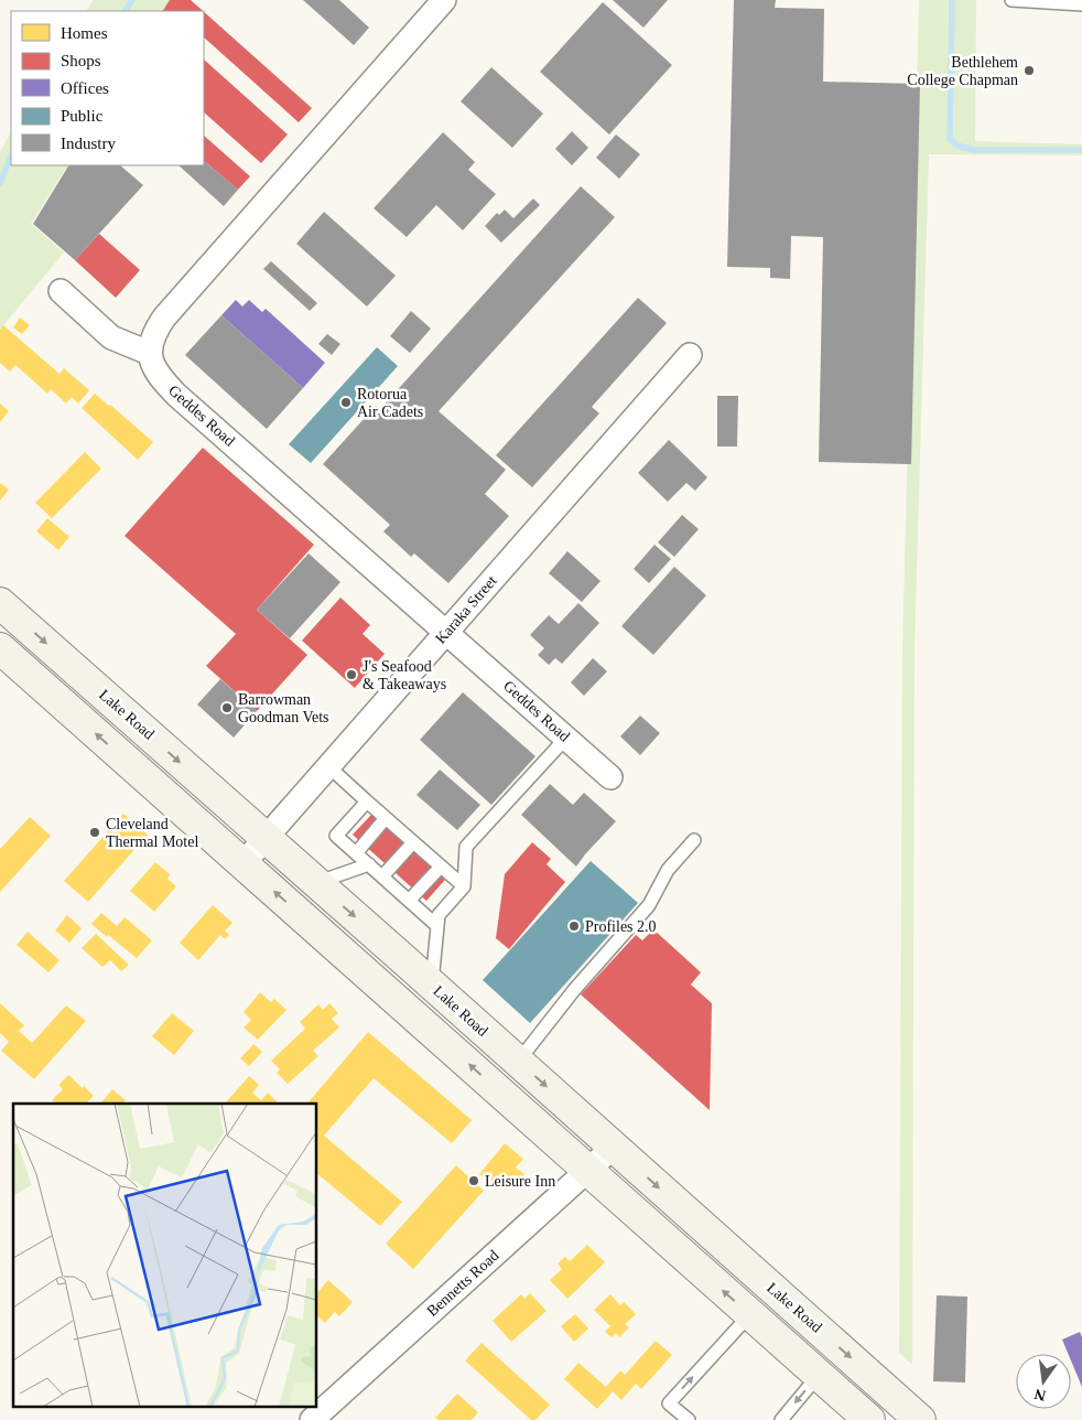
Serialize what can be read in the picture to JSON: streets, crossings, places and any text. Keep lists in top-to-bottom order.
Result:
{
  "streets": {
    "main road": ["Lake Road"],
    "street": ["Geddes Road", "Karaka Street", "Bennetts Road"]
  },
  "crossings": [
    ["Geddes Road", "Karaka Street"],
    ["Karaka Street", "Lake Road"],
    ["Lake Road", "Bennetts Road"]
  ],
  "places": [
    "Bethlehem College Chapman",
    "Rotorua Air Cadets",
    "J's Seafood & Takeaways",
    "Barrowman Goodman Vets",
    "Cleveland Thermal Motel",
    "Profiles 2.0",
    "Leisure Inn"
  ],
  "legend": [
    "Homes",
    "Shops",
    "Offices",
    "Public",
    "Industry"
  ],
  "north": "bottom"
}
